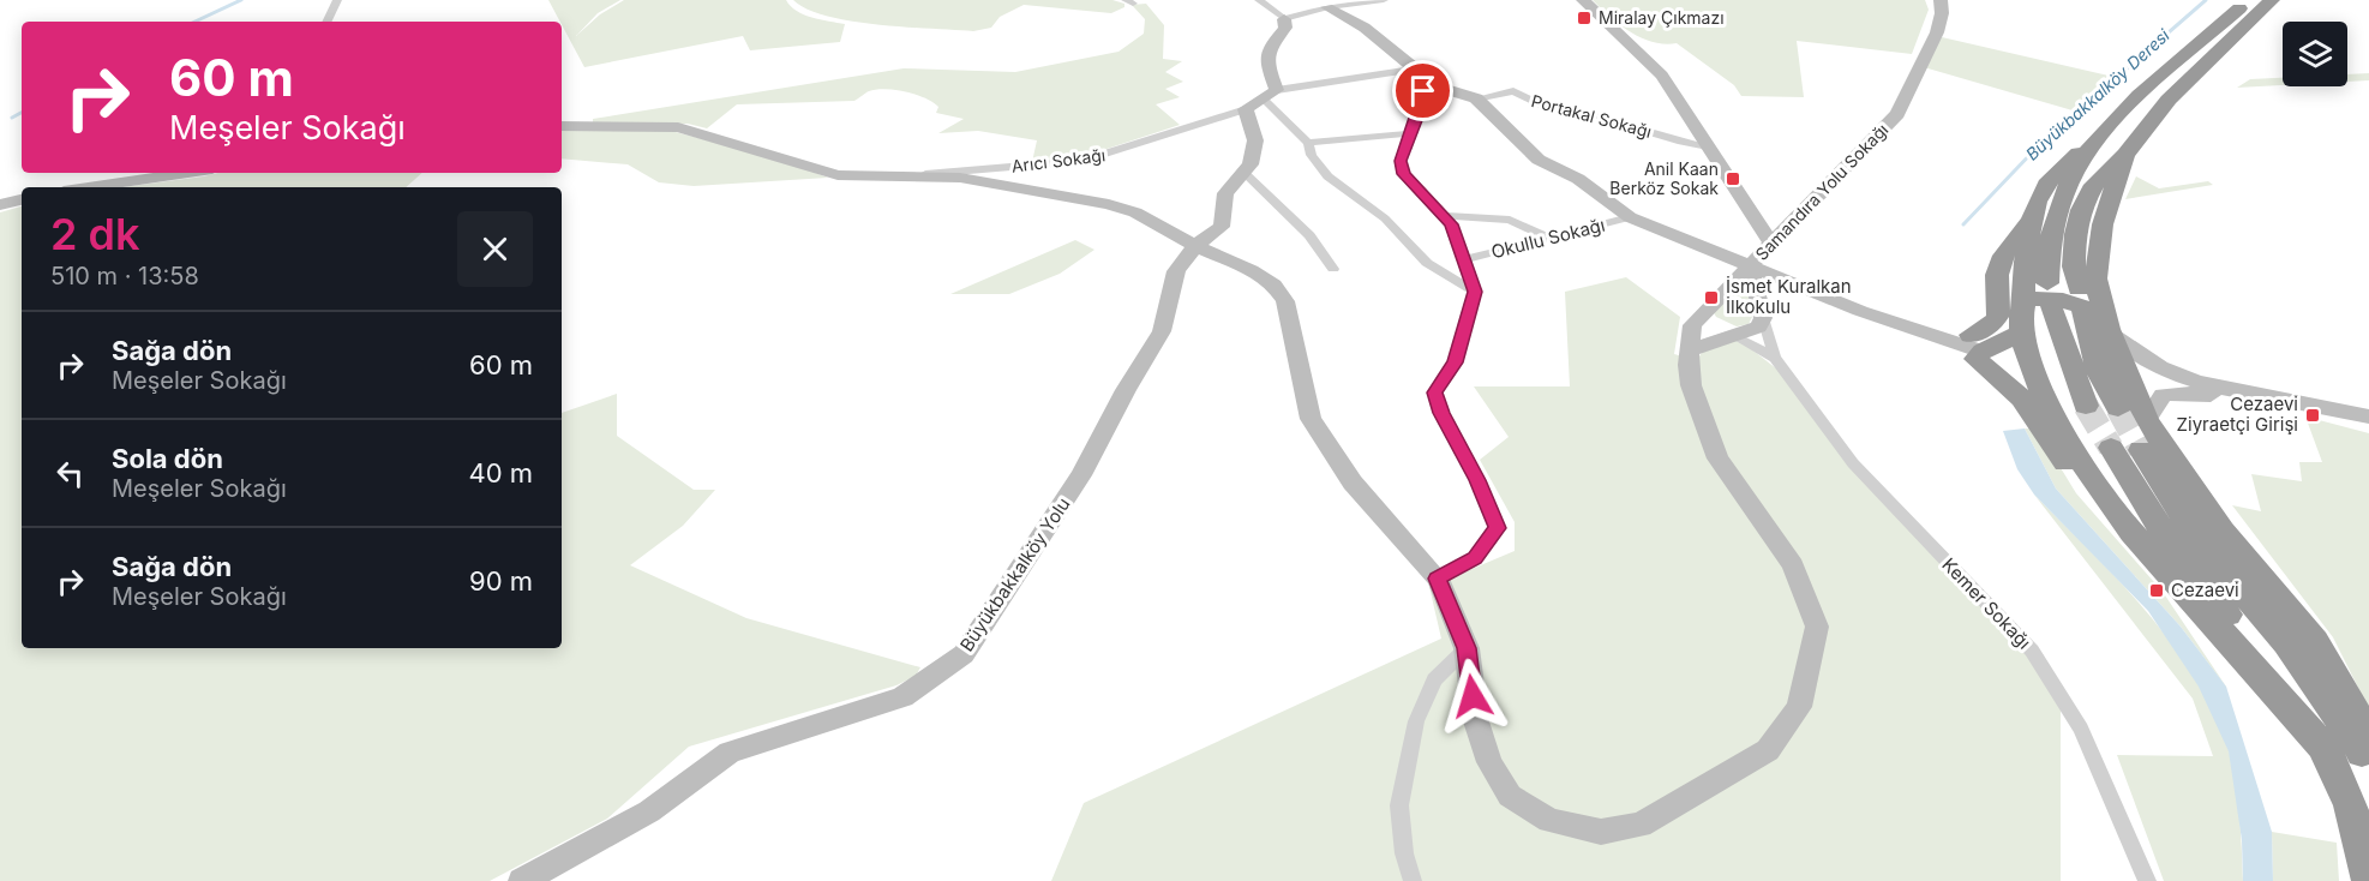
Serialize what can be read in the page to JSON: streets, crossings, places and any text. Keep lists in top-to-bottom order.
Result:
{
  "streets": {
    "main road": ["Samandıra Yolu Sokağı", "Büyükbakkalköy Yolu", "Kemer Sokağı"],
    "street": ["Portakal Sokağı", "Arıcı Sokağı", "Okullu Sokağı"]
  },
  "crossings": [
    ["Arıcı Sokağı", "Büyükbakkalköy Yolu"],
    ["Samandıra Yolu Sokağı", "Kemer Sokağı"]
  ],
  "water": ["Büyükbakkalköy Deresi"],
  "places": {
    "transit": [
      "Miralay Çıkmazı",
      "Anil Kaan Berköz Sokak",
      "İsmet Kuralkan İlkokulu",
      "Cezaevi Ziyraetçi Girişi",
      "Cezaevi"
    ]
  },
  "page": {
    "turn": ["60 m", "Meşeler Sokağı"],
    "heading": ["2 dk", "510 m · 13:58"],
    "list": [
      {
        "name": "Sağa dön",
        "note": "Meşeler Sokağı",
        "value": "60 m"
      },
      {
        "name": "Sola dön",
        "note": "Meşeler Sokağı",
        "value": "40 m"
      },
      {
        "name": "Sağa dön",
        "note": "Meşeler Sokağı",
        "value": "90 m"
      }
    ]
  }
}
